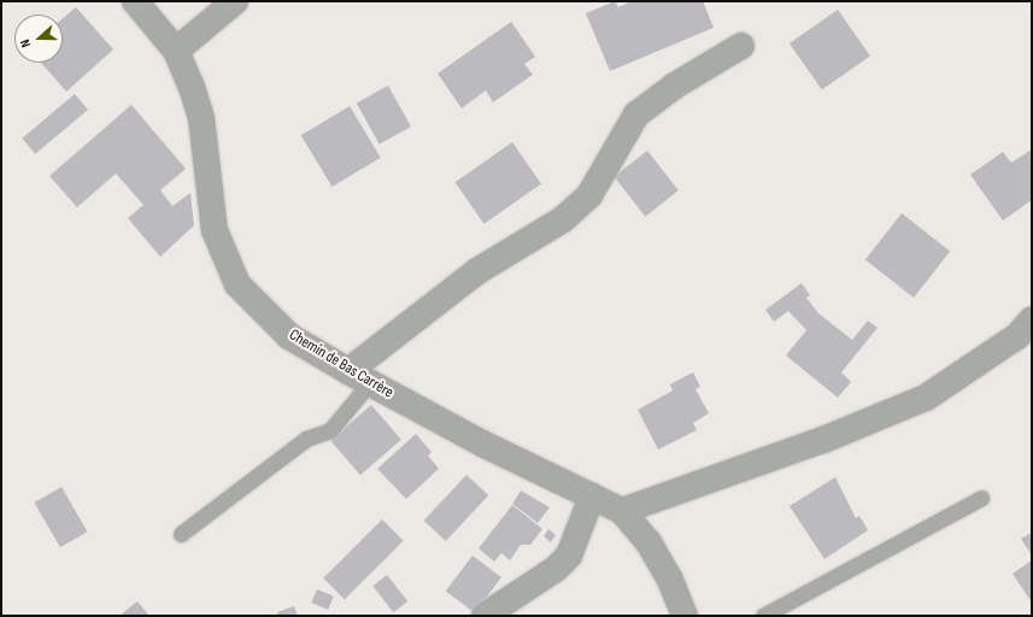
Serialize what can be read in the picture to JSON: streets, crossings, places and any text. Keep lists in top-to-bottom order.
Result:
{
  "streets": {
    "street": ["Chemin de Bas Carrère"]
  },
  "north": "left"
}
